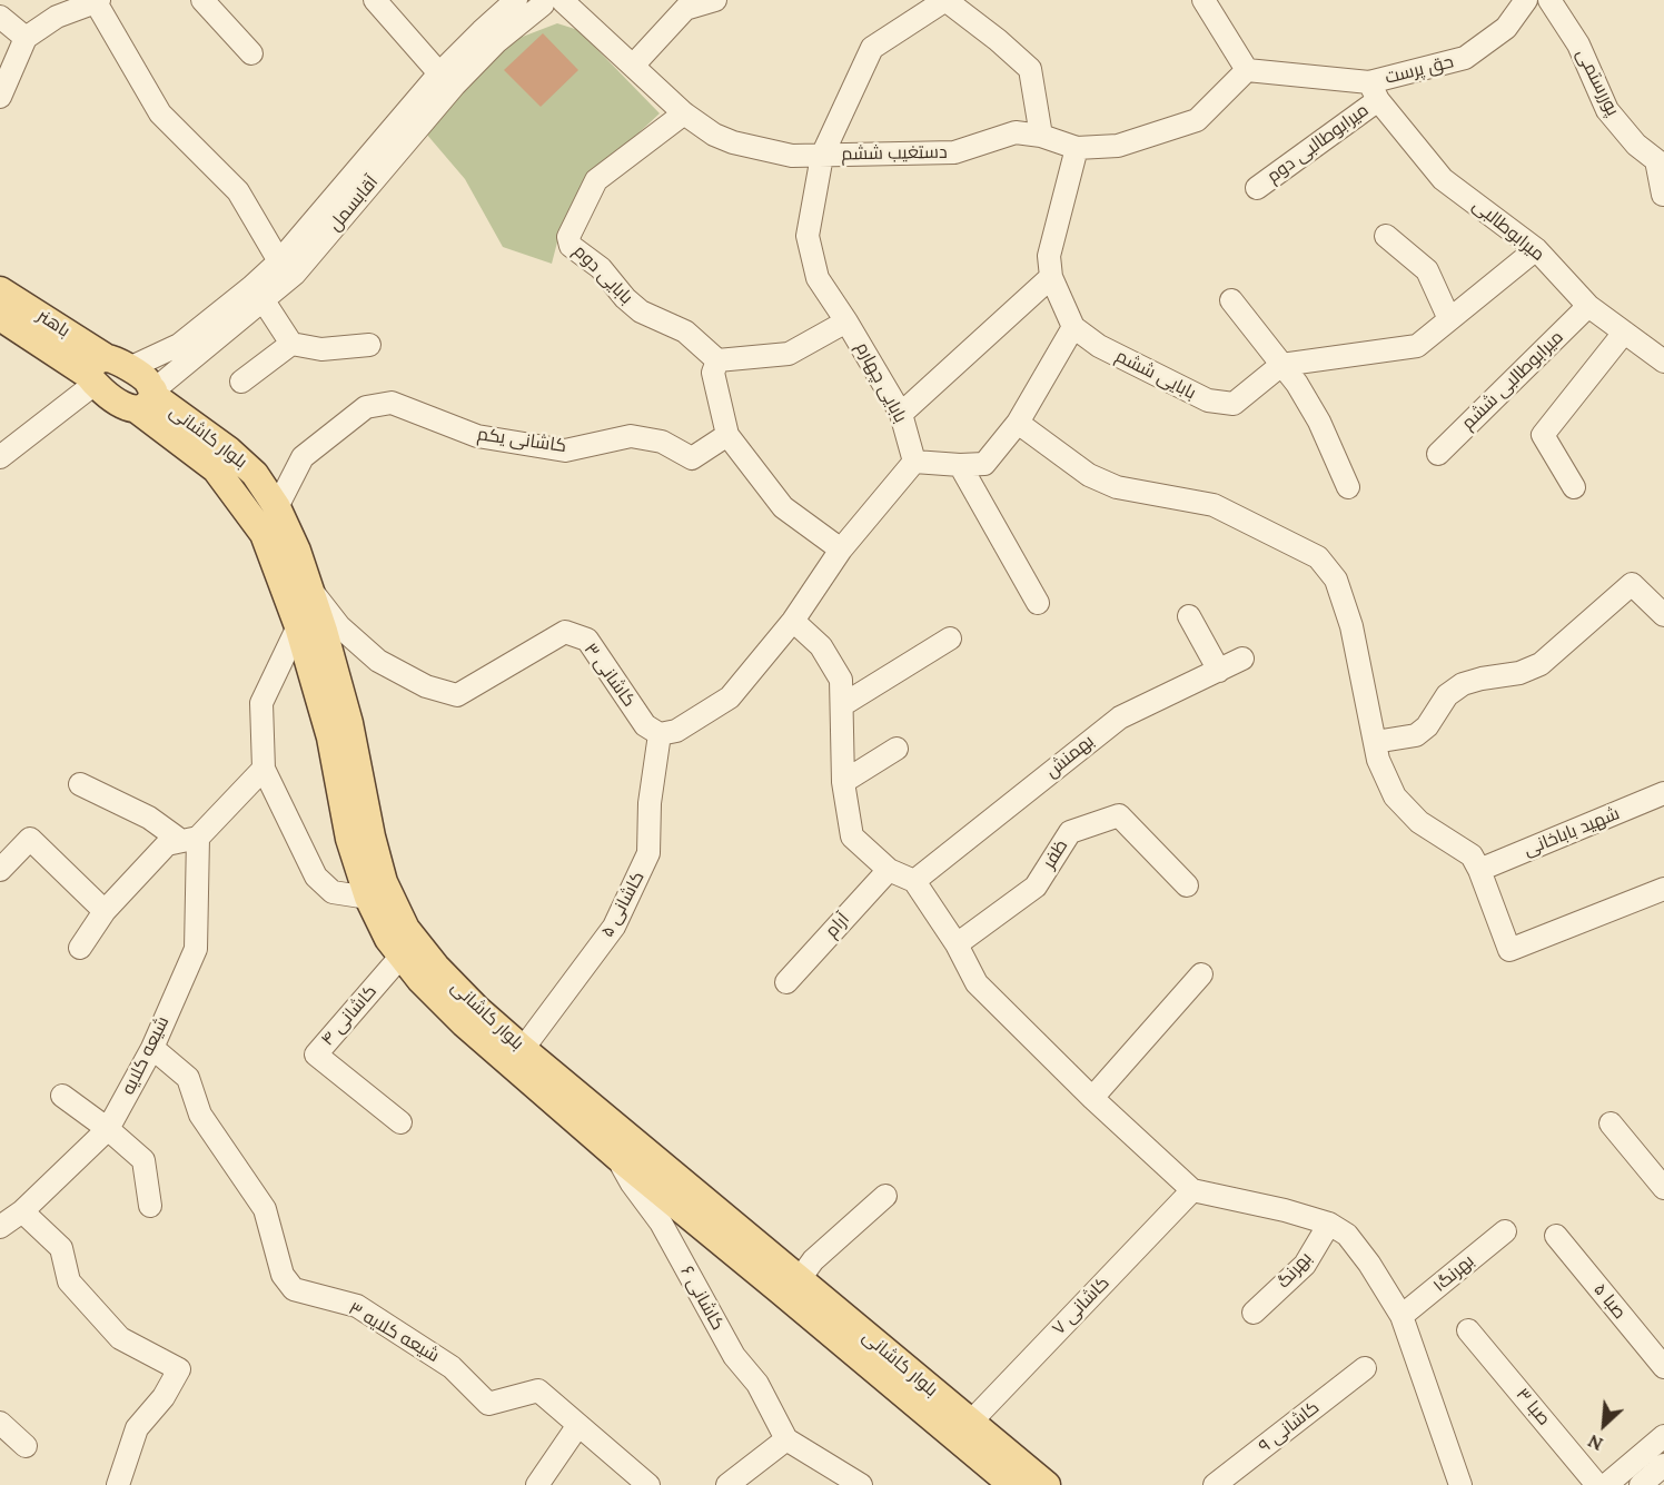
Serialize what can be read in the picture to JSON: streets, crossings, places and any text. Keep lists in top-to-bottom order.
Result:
{
  "streets": {
    "main road": ["باهنر", "بلوار کاشانی"],
    "street": [
      "حق پرست",
      "پوررستمی",
      "میرابوطالبی دوم",
      "دستغیب ششم",
      "آقابسمل",
      "میرابوطالبی",
      "بابایی دوم",
      "بابایی ششم",
      "میرابوطالبی ششم",
      "بابایی چهارم",
      "کاشانی یکم",
      "کاشانی ۳",
      "بهمنش",
      "شهید باباخانی",
      "ظفر",
      "کاشانی ۵",
      "آرام",
      "کاشانی ۴",
      "شیعه کلایه",
      "بهرنگ",
      "۱بهرنگ",
      "کاشانی ۶",
      "صبا ۵",
      "کاشانی ۷",
      "شیعه کلایه ۳",
      "صبا ۳",
      "کاشانی ۹"
    ]
  },
  "crossings": [
    ["حق پرست", "میرابوطالبی دوم"],
    ["حق پرست", "میرابوطالبی"],
    ["میرابوطالبی دوم", "میرابوطالبی"],
    ["دستغیب ششم", "آقابسمل"],
    ["دستغیب ششم", "بابایی دوم"],
    ["دستغیب ششم", "بابایی چهارم"],
    ["آقابسمل", "باهنر"],
    ["آقابسمل", "بلوار کاشانی"],
    ["میرابوطالبی", "میرابوطالبی ششم"],
    ["بلوار کاشانی", "کاشانی یکم"],
    ["بلوار کاشانی", "کاشانی ۳"],
    ["بلوار کاشانی", "کاشانی ۵"],
    ["بلوار کاشانی", "کاشانی ۴"],
    ["بلوار کاشانی", "کاشانی ۶"],
    ["بلوار کاشانی", "کاشانی ۷"],
    ["کاشانی ۳", "کاشانی ۵"],
    ["شیعه کلایه", "شیعه کلایه ۳"]
  ],
  "north": "bottom left"
}
